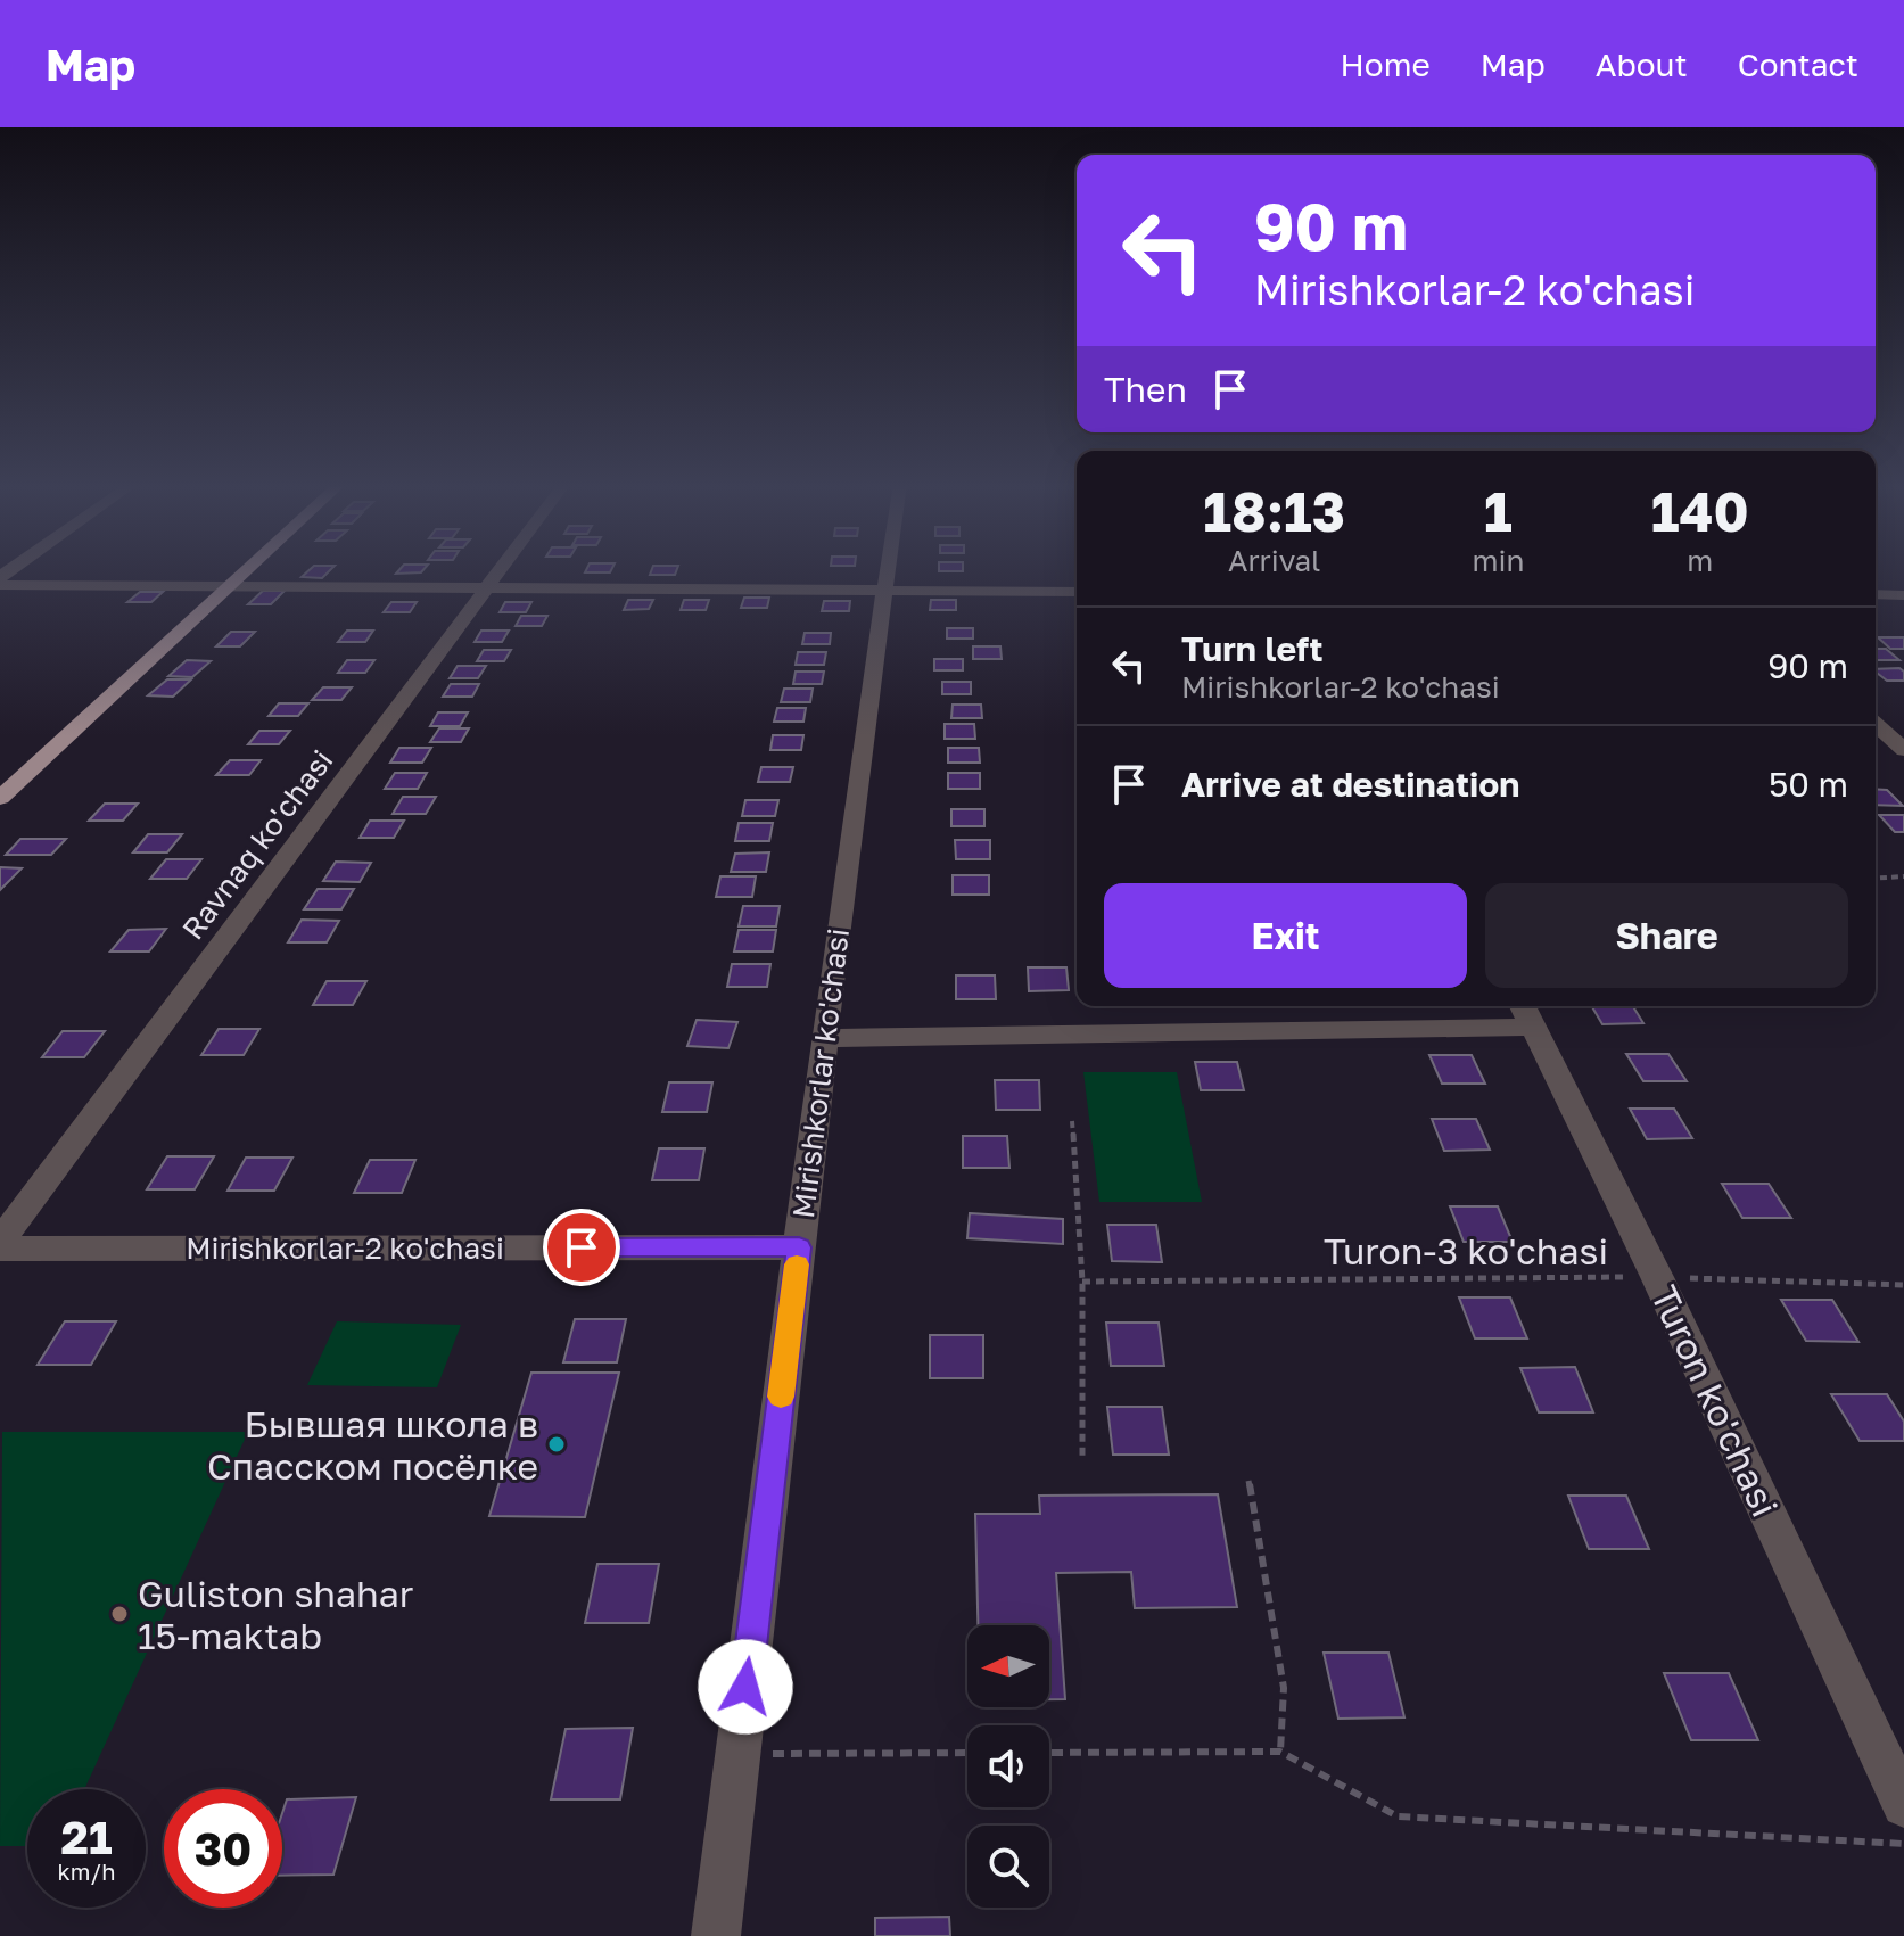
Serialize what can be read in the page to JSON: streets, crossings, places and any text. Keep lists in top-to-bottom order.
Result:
{
  "streets": {
    "street": [
      "Ravnaq ko'chasi",
      "Mirishkorlar ko'chasi",
      "Mirishkorlar-2 ko'chasi",
      "Turon ko'chasi"
    ],
    "path": ["Turon-3 ko'chasi"]
  },
  "crossings": [
    ["Ravnaq ko'chasi", "Mirishkorlar-2 ko'chasi"],
    ["Mirishkorlar ko'chasi", "Mirishkorlar-2 ko'chasi"],
    ["Turon-3 ko'chasi", "Turon ko'chasi"]
  ],
  "places": ["Бывшая школа в Спасском посёлке", "Guliston shahar 15-maktab"],
  "north": "left",
  "page": {
    "header": "Map",
    "nav": [
      "Home",
      "Map",
      "About",
      "Contact"
    ],
    "turn": ["90 m", "Mirishkorlar-2 ko'chasi"],
    "then": "Then",
    "eta": [
      "18:13",
      "Arrival",
      "1",
      "min",
      "140",
      "m"
    ],
    "list": [
      {
        "name": "Turn left",
        "note": "Mirishkorlar-2 ko'chasi",
        "value": "90 m"
      },
      {
        "name": "Arrive at destination",
        "value": "50 m"
      }
    ],
    "buttons": ["Exit", "Share"],
    "speed": "21 km/h",
    "limit": "30"
  }
}
